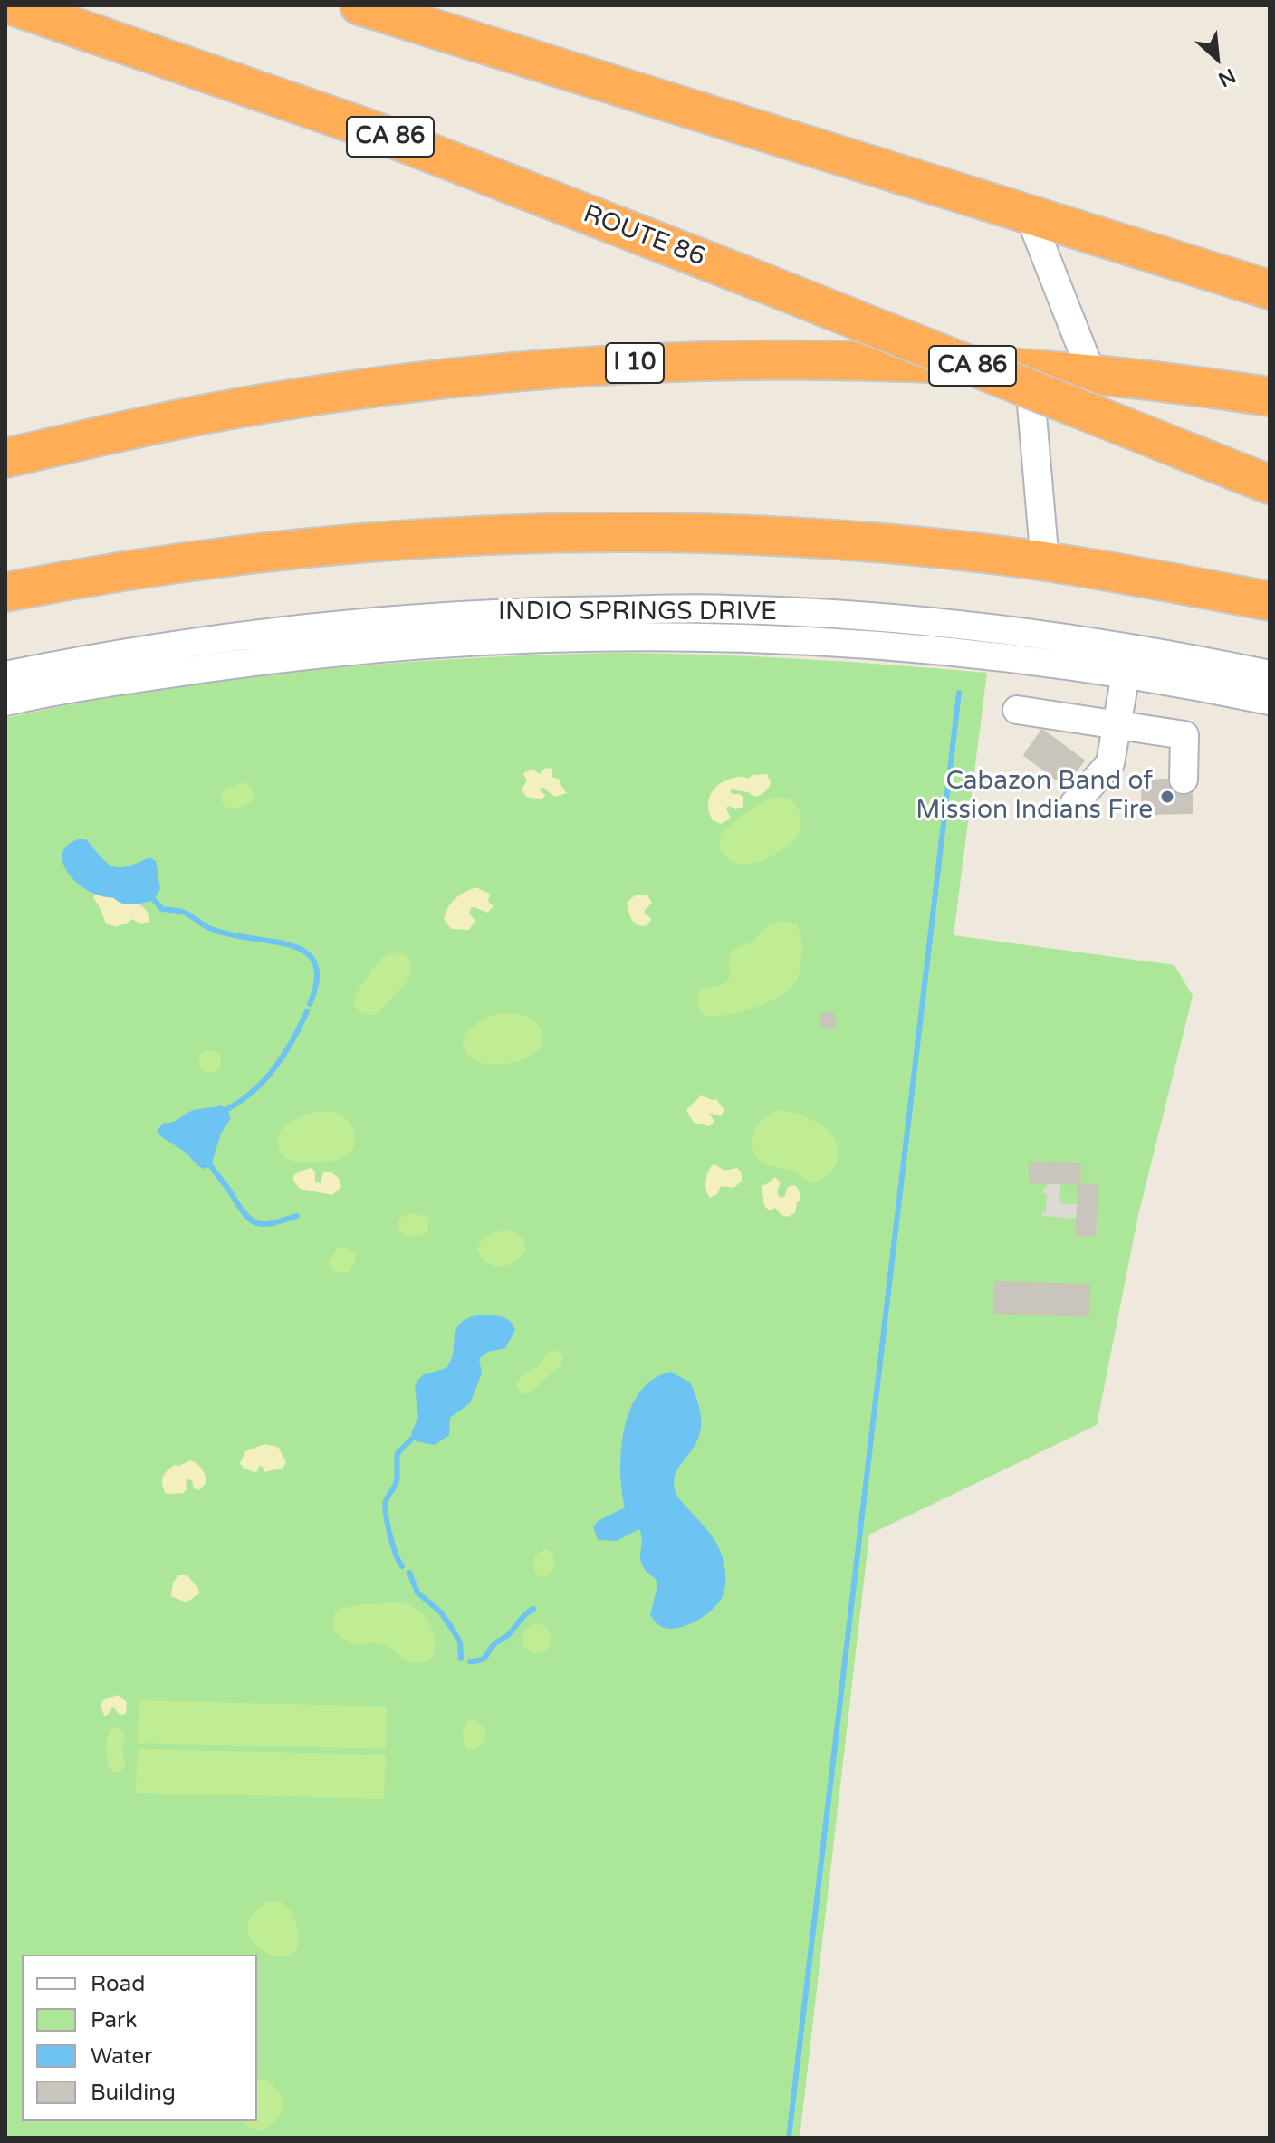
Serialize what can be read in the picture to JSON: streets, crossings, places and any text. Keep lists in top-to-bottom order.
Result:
{
  "streets": {
    "highway": ["CA 86", "ROUTE 86", "I 10"],
    "lane": ["INDIO SPRINGS DRIVE"]
  },
  "places": ["Cabazon Band of Mission Indians Fire"],
  "legend": [
    "Road",
    "Park",
    "Water",
    "Building"
  ],
  "north": "bottom right"
}
